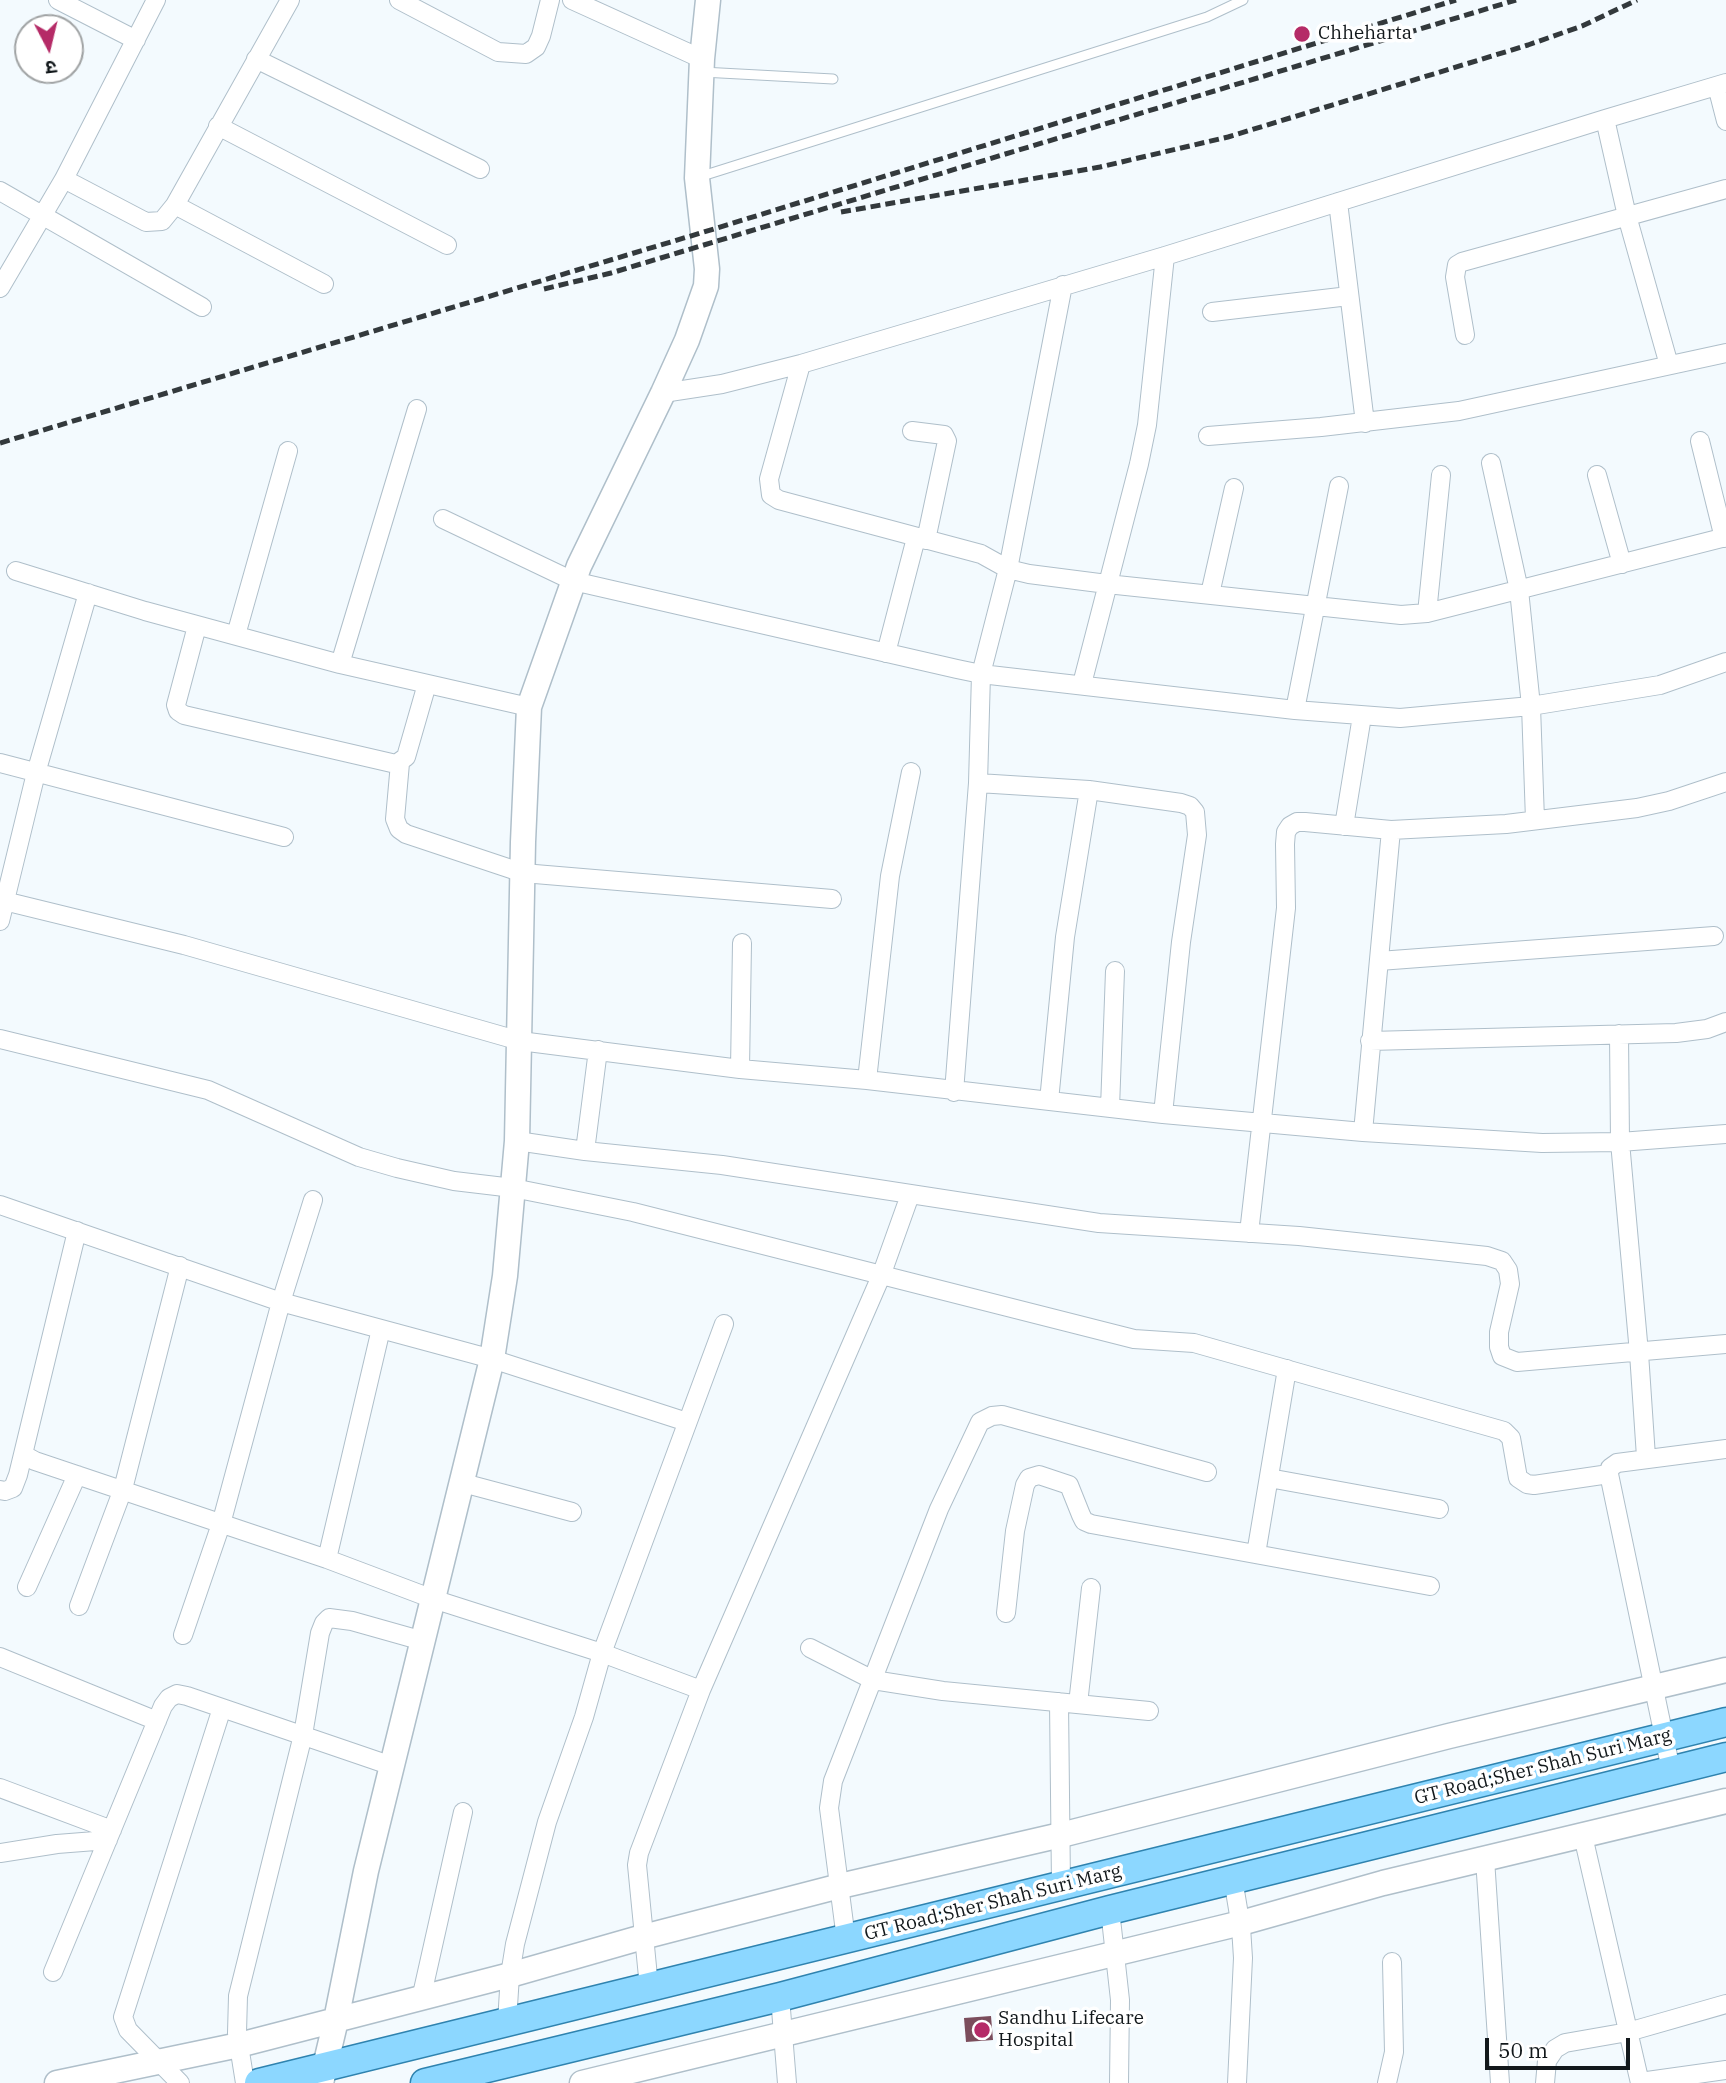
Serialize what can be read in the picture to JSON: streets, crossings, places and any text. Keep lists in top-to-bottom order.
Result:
{
  "streets": {
    "main road": ["GT Road;Sher Shah Suri Marg"]
  },
  "places": ["Chheharta", "Sandhu Lifecare Hospital"],
  "scale_bar": "50 m",
  "north": "bottom"
}
